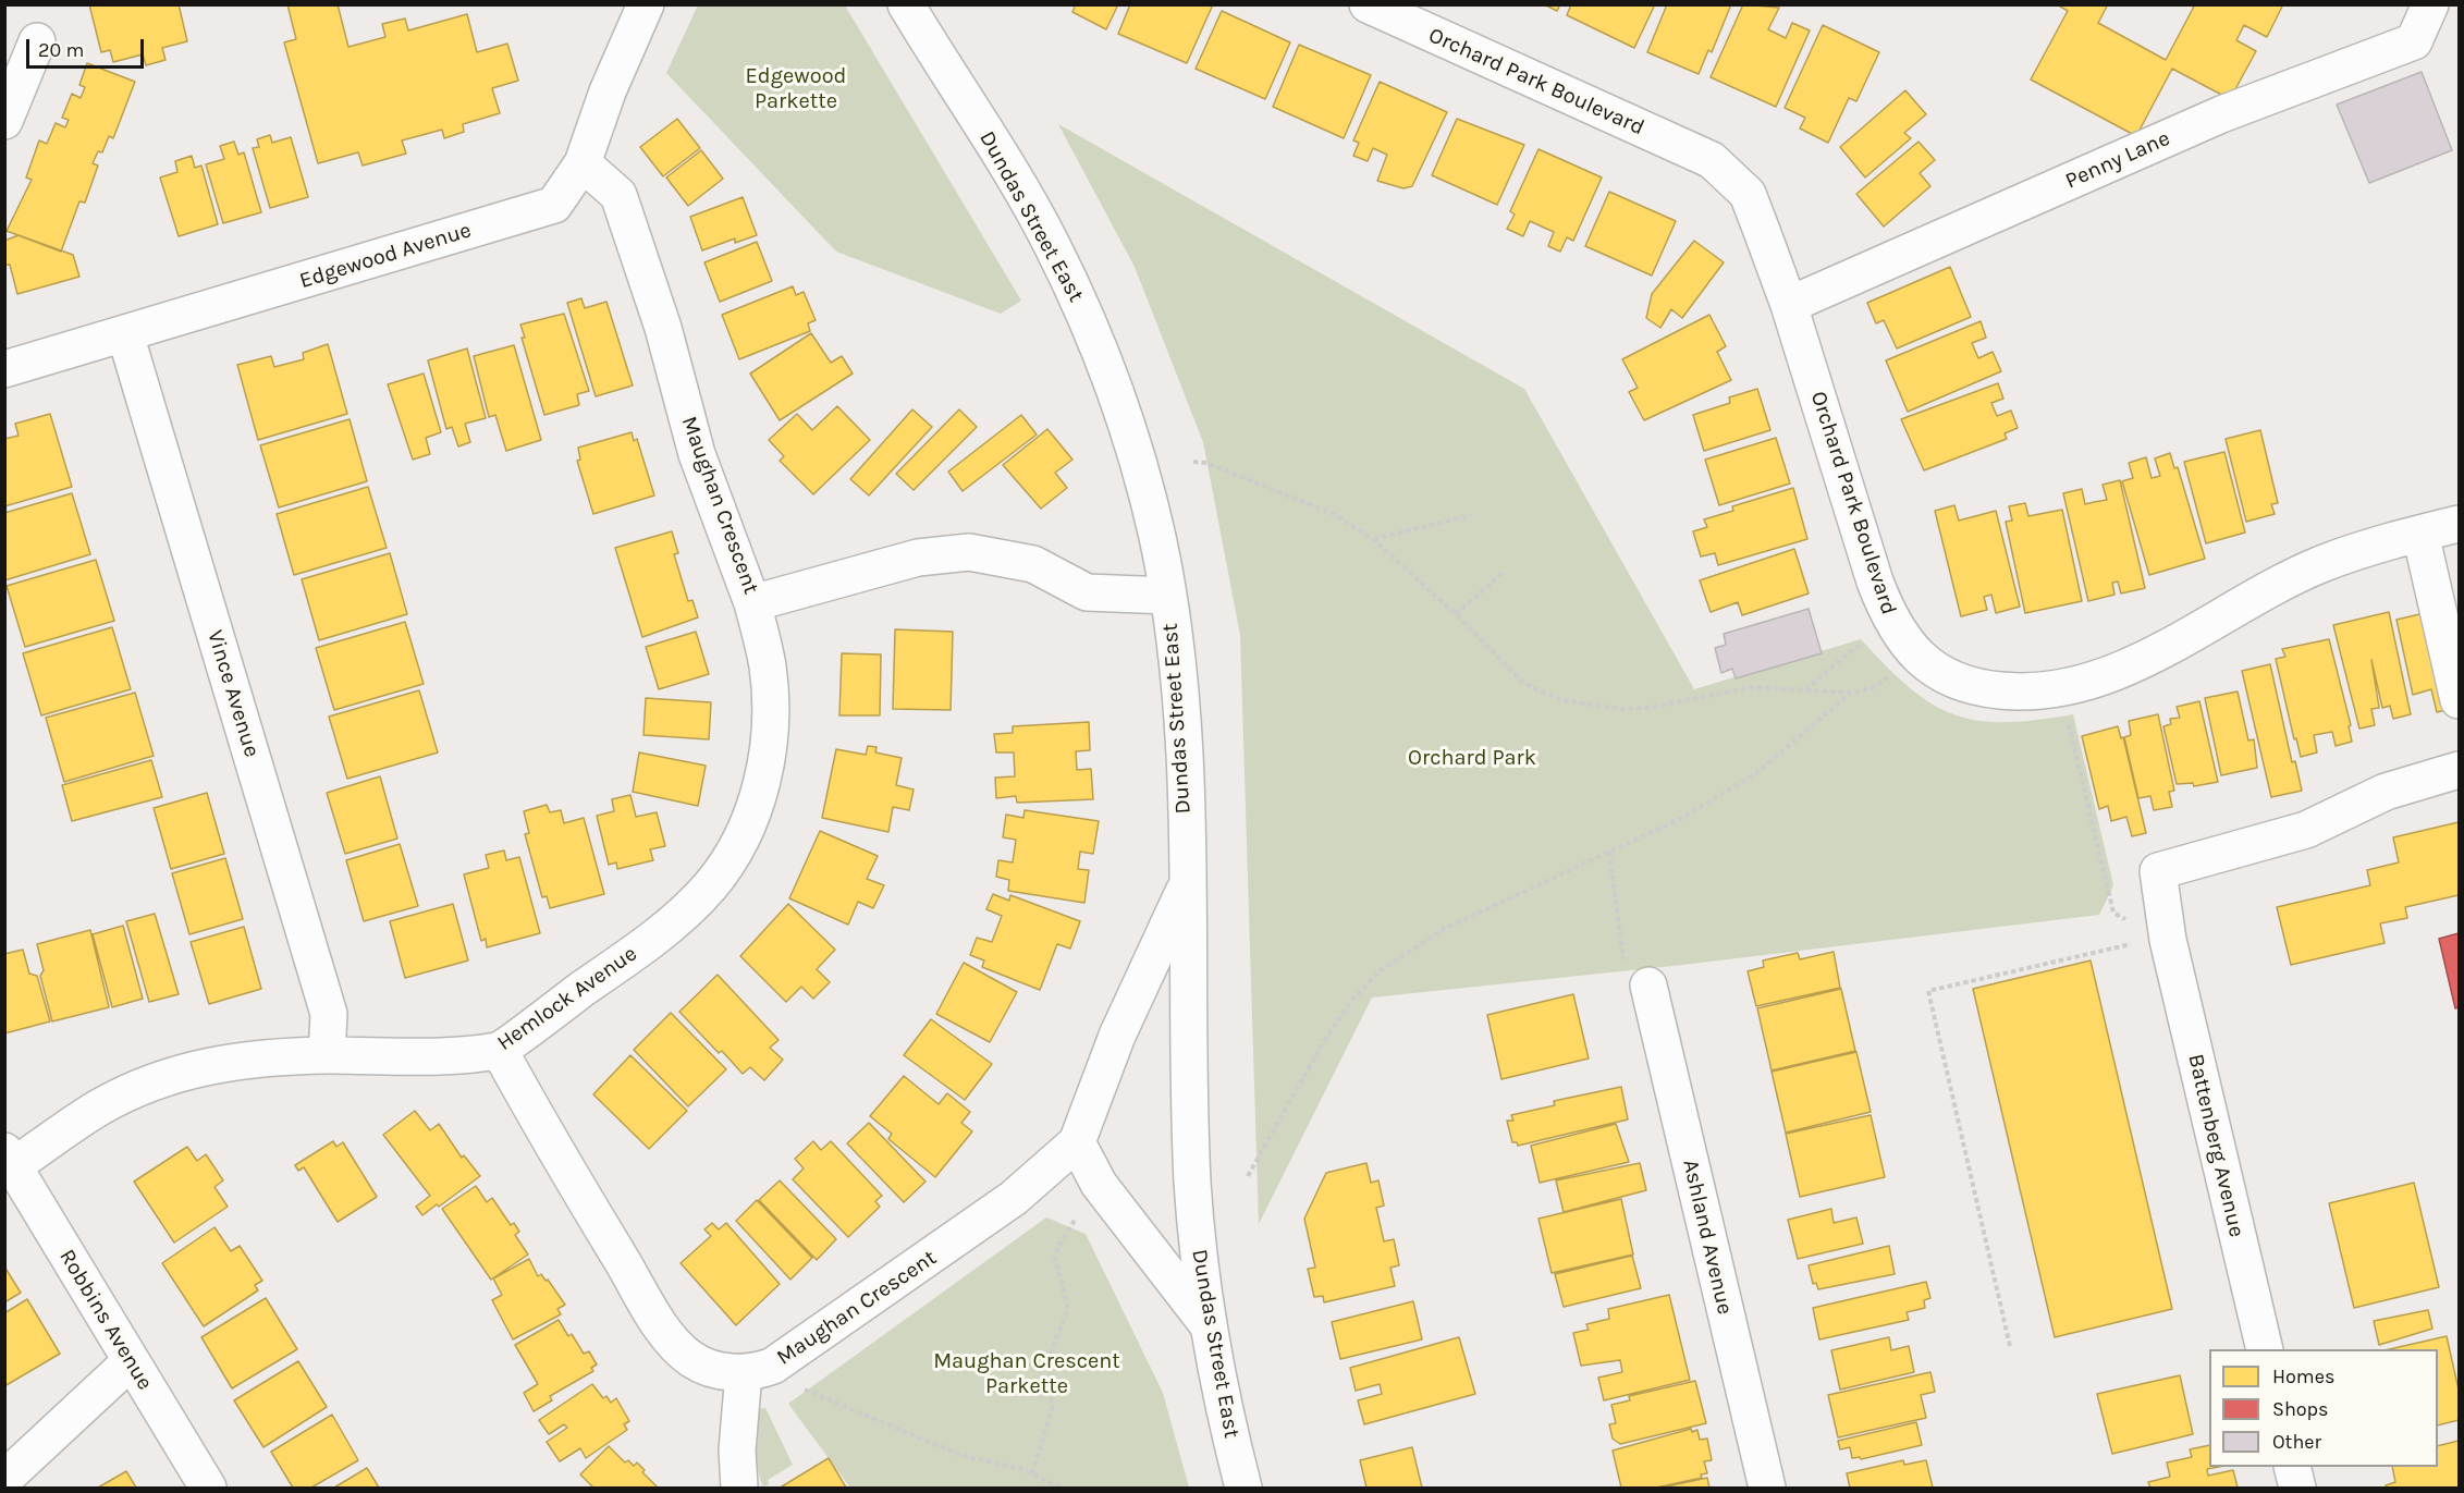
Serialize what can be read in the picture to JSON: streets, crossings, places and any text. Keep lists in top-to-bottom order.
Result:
{
  "streets": {
    "street": [
      "Orchard Park Boulevard",
      "Penny Lane",
      "Dundas Street East",
      "Edgewood Avenue",
      "Maughan Crescent",
      "Vince Avenue",
      "Hemlock Avenue",
      "Battenberg Avenue",
      "Ashland Avenue",
      "Robbins Avenue"
    ]
  },
  "crossings": [
    ["Orchard Park Boulevard", "Penny Lane"],
    ["Dundas Street East", "Maughan Crescent"],
    ["Edgewood Avenue", "Maughan Crescent"],
    ["Edgewood Avenue", "Vince Avenue"],
    ["Maughan Crescent", "Hemlock Avenue"],
    ["Vince Avenue", "Hemlock Avenue"],
    ["Hemlock Avenue", "Robbins Avenue"]
  ],
  "parks": ["Edgewood Parkette", "Orchard Park", "Maughan Crescent Parkette"],
  "legend": ["Homes", "Shops", "Other"],
  "scale_bar": "20 m"
}
